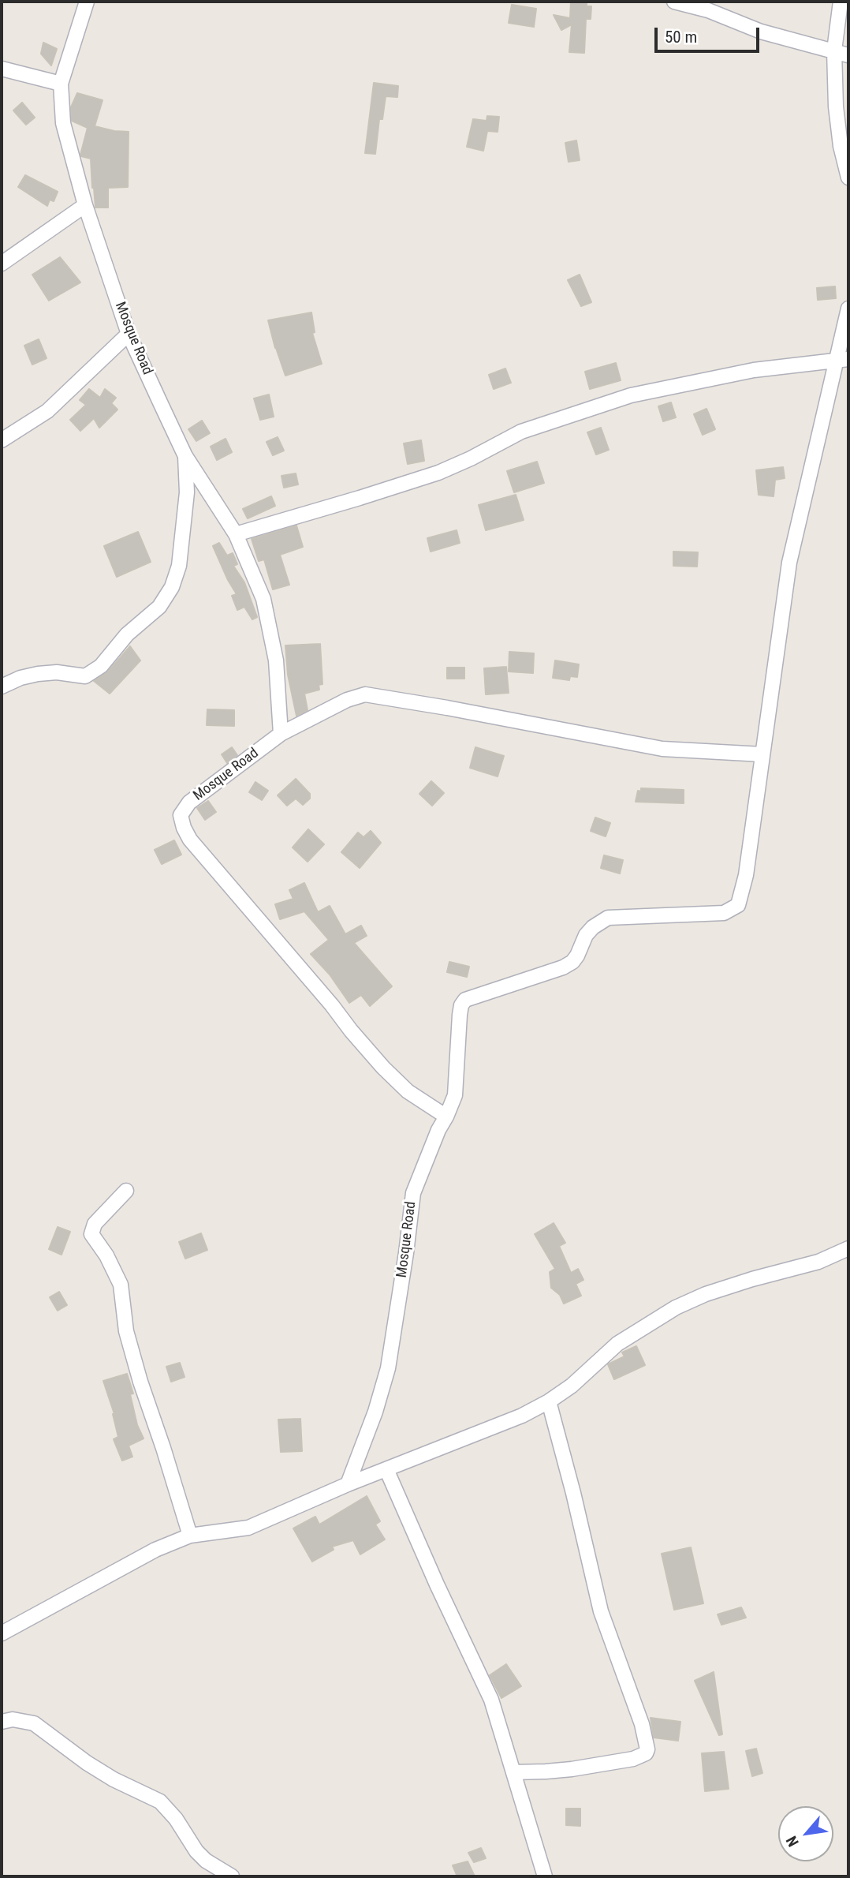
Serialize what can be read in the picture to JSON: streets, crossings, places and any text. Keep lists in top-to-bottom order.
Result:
{
  "streets": {
    "street": ["Mosque Road"]
  },
  "scale_bar": "50 m",
  "north": "bottom left"
}
